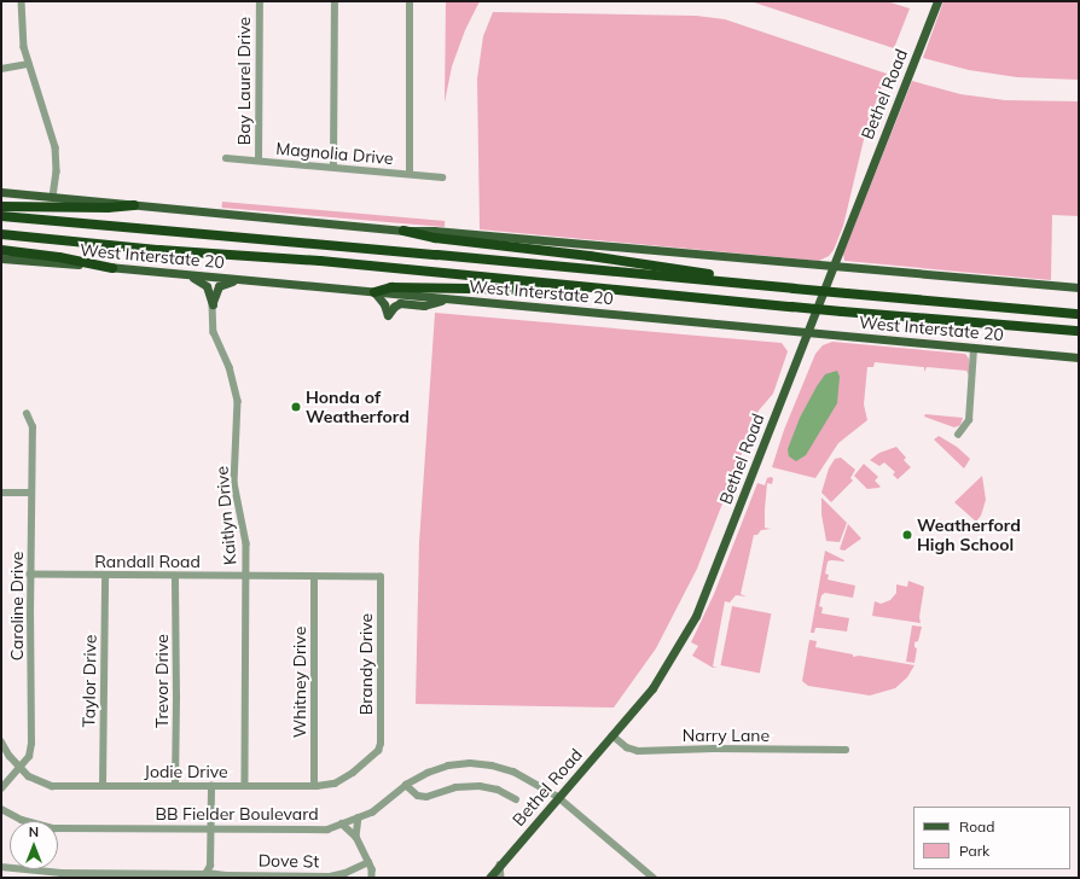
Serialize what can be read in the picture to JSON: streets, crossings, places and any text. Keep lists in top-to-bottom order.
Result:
{
  "streets": {
    "main road": ["Bethel Road", "West Interstate 20", "Kaitlyn Drive"],
    "street": [
      "Bay Laurel Drive",
      "Magnolia Drive",
      "Randall Road",
      "Caroline Drive",
      "Brandy Drive",
      "Taylor Drive",
      "Trevor Drive",
      "Whitney Drive",
      "Narry Lane",
      "Jodie Drive",
      "BB Fielder Boulevard",
      "Dove St"
    ]
  },
  "crossings": [
    ["Bay Laurel Drive", "Magnolia Drive"],
    ["Bethel Road", "West Interstate 20"],
    ["Bethel Road", "Narry Lane"],
    ["Bethel Road", "BB Fielder Boulevard"],
    ["West Interstate 20", "Kaitlyn Drive"],
    ["Kaitlyn Drive", "Randall Road"],
    ["Kaitlyn Drive", "Jodie Drive"],
    ["Randall Road", "Caroline Drive"],
    ["Randall Road", "Brandy Drive"],
    ["Randall Road", "Taylor Drive"],
    ["Randall Road", "Trevor Drive"],
    ["Randall Road", "Whitney Drive"],
    ["Caroline Drive", "Jodie Drive"],
    ["Brandy Drive", "Jodie Drive"],
    ["Taylor Drive", "Jodie Drive"],
    ["Trevor Drive", "Jodie Drive"],
    ["Whitney Drive", "Jodie Drive"]
  ],
  "places": ["Honda of Weatherford", "Weatherford High School"],
  "legend": ["Road", "Park"],
  "north": "top"
}
